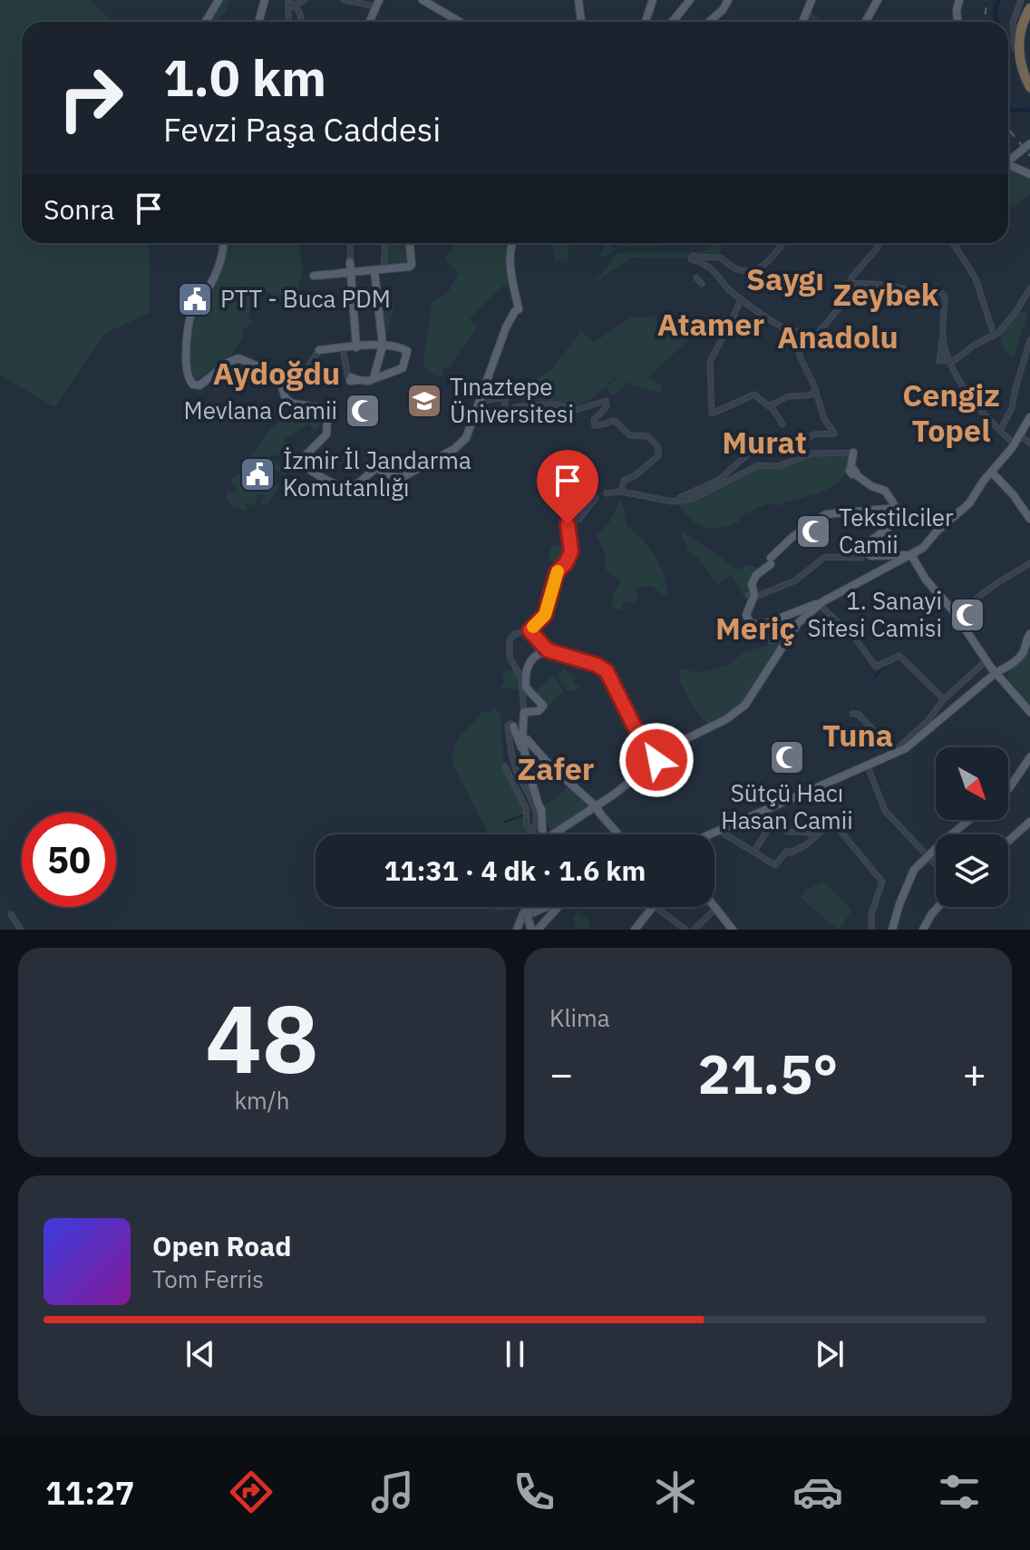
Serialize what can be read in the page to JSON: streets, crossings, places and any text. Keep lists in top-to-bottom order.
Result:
{
  "districts": [
    "Saygı",
    "Zeybek",
    "Atamer",
    "Anadolu",
    "Aydoğdu",
    "Cengiz Topel",
    "Murat",
    "Meriç",
    "Tuna",
    "Zafer"
  ],
  "places": {
    "public building": ["PTT - Buca PDM", "İzmir İl Jandarma Komutanlığı"],
    "school or university": ["Tınaztepe Üniversitesi"],
    "mosque": [
      "Mevlana Camii",
      "Tekstilciler Camii",
      "1. Sanayi Sitesi Camisi",
      "Sütçü Hacı Hasan Camii"
    ]
  },
  "north": "bottom right",
  "page": {
    "turn": ["1.0 km", "Fevzi Paşa Caddesi"],
    "then": "Sonra",
    "limit": "50",
    "trip": "11:31 · 4 dk · 1.6 km",
    "tile": [
      ["48", "km/h"],
      "Klima"
    ],
    "heat": ["−", "21.5°", "+"],
    "song": ["Open Road", "Tom Ferris"],
    "tabs": "11:27"
  }
}
